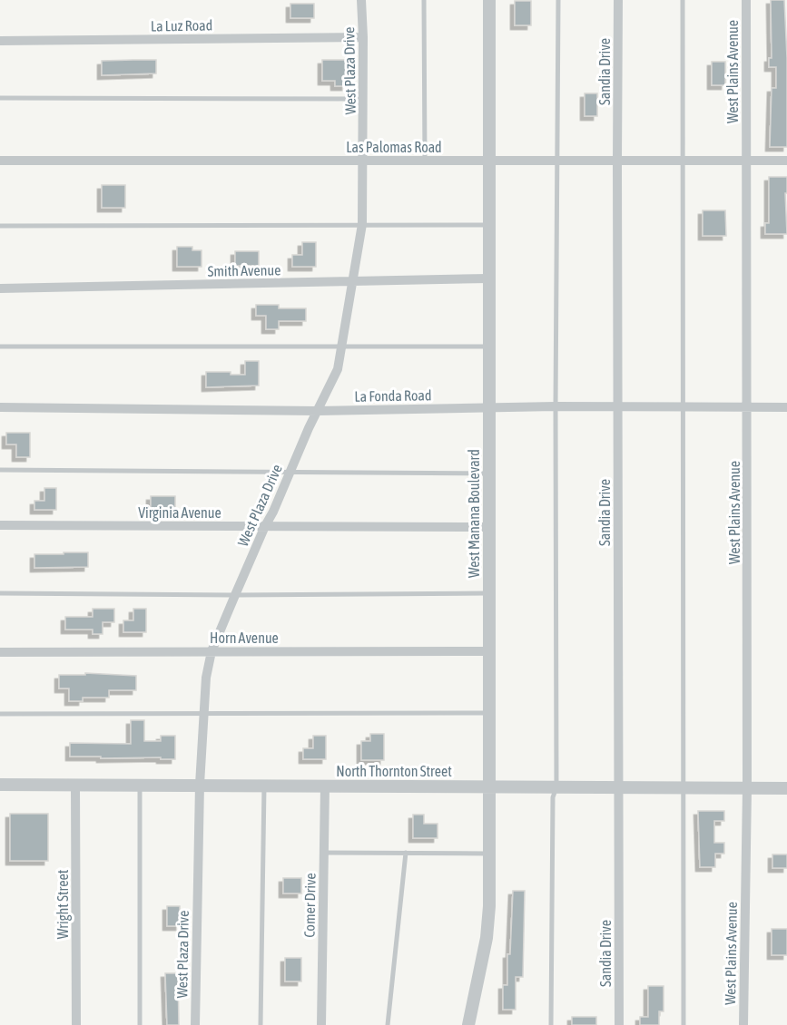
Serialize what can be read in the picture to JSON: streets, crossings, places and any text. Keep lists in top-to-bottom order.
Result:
{
  "streets": {
    "street": [
      "La Luz Road",
      "West Plaza Drive",
      "Sandia Drive",
      "West Plains Avenue",
      "Las Palomas Road",
      "Smith Avenue",
      "La Fonda Road",
      "Virginia Avenue",
      "West Manana Boulevard",
      "Horn Avenue",
      "North Thornton Street",
      "Wright Street",
      "Comer Drive"
    ]
  },
  "crossings": [
    ["La Luz Road", "West Plaza Drive"],
    ["West Plaza Drive", "Las Palomas Road"],
    ["West Plaza Drive", "Smith Avenue"],
    ["West Plaza Drive", "La Fonda Road"],
    ["West Plaza Drive", "Virginia Avenue"],
    ["West Plaza Drive", "Horn Avenue"],
    ["West Plaza Drive", "North Thornton Street"],
    ["Sandia Drive", "Las Palomas Road"],
    ["Sandia Drive", "La Fonda Road"],
    ["Sandia Drive", "North Thornton Street"],
    ["West Plains Avenue", "Las Palomas Road"],
    ["West Plains Avenue", "La Fonda Road"],
    ["West Plains Avenue", "North Thornton Street"],
    ["Las Palomas Road", "West Manana Boulevard"],
    ["Smith Avenue", "West Manana Boulevard"],
    ["La Fonda Road", "West Manana Boulevard"],
    ["Virginia Avenue", "West Manana Boulevard"],
    ["West Manana Boulevard", "Horn Avenue"],
    ["West Manana Boulevard", "North Thornton Street"],
    ["North Thornton Street", "Wright Street"],
    ["North Thornton Street", "Comer Drive"]
  ]
}
